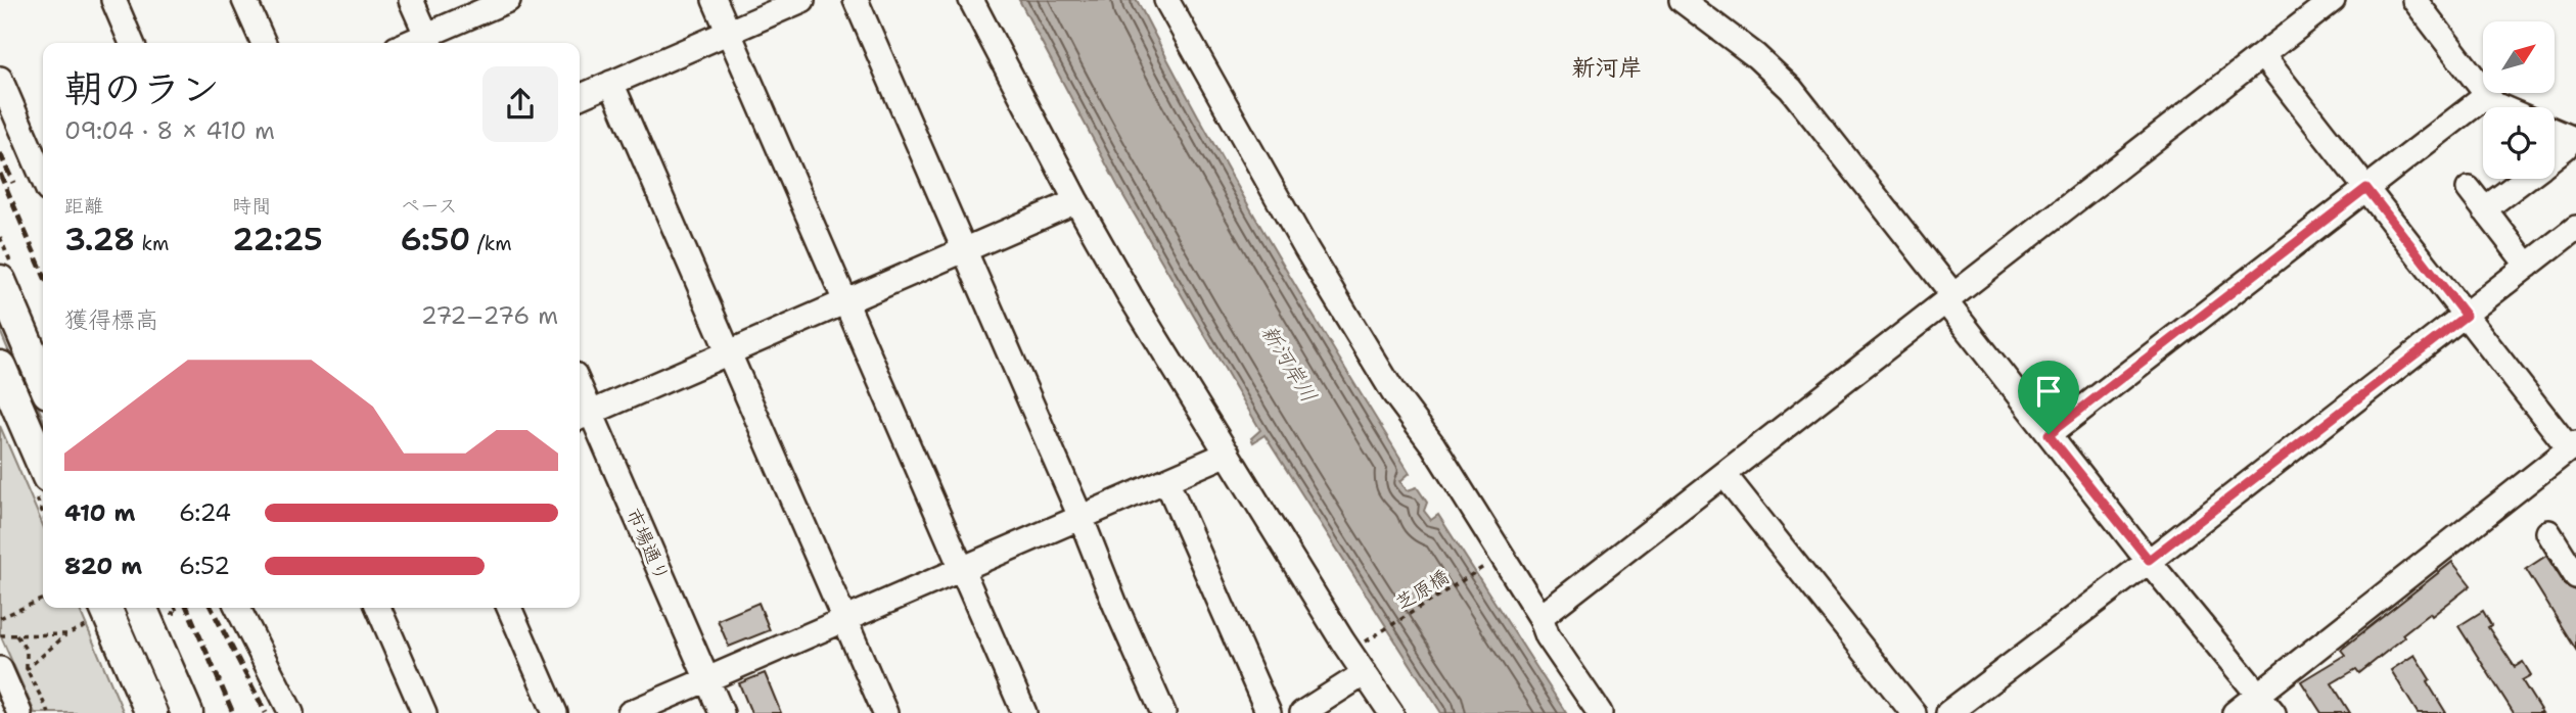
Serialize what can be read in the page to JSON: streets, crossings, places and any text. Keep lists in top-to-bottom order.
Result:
{
  "streets": {
    "street": ["市場通り"],
    "path": ["芝原橋"]
  },
  "districts": ["新河岸"],
  "water": ["新河岸川"],
  "north": "top right",
  "page": {
    "heading": ["朝のラン", "09:04 · 8 × 410 m"],
    "stats": [
      ["距離", "3.28 km"],
      ["時間", "22:25"],
      ["ペース", "6:50 /km"]
    ],
    "chart": ["獲得標高", "272–276 m"],
    "list": [
      {
        "name": "410 m",
        "note": "6:24"
      },
      {
        "name": "820 m",
        "note": "6:52"
      }
    ]
  }
}
